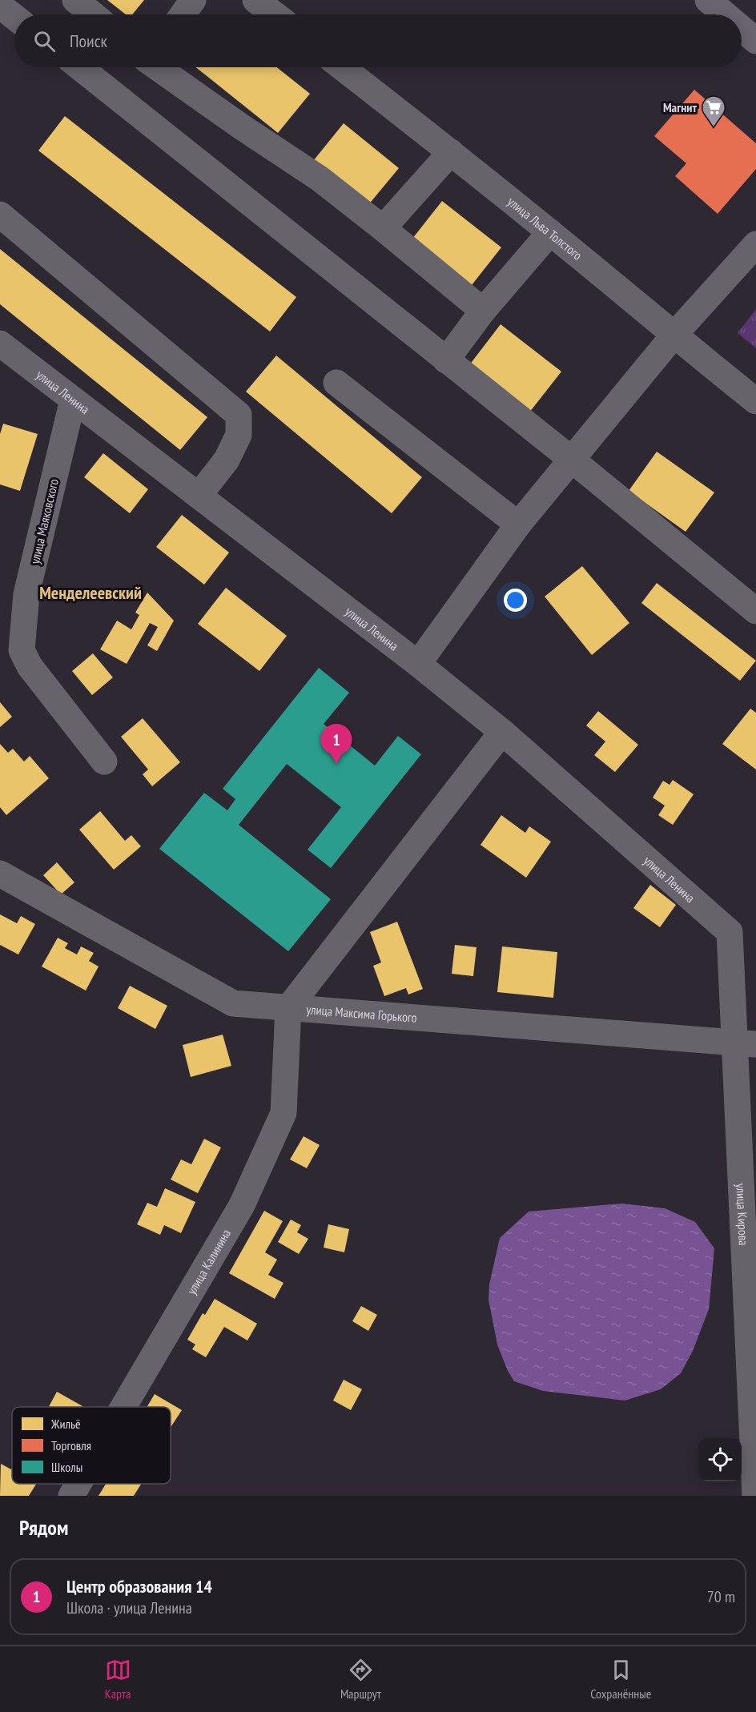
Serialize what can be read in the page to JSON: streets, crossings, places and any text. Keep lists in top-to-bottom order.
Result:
{
  "streets": {
    "street": [
      "улица Льва Толстого",
      "улица Ленина",
      "улица Маяковского",
      "улица Максима Горького",
      "улица Кирова",
      "улица Калинина"
    ]
  },
  "crossings": [
    ["улица Ленина", "улица Маяковского"],
    ["улица Ленина", "улица Кирова"],
    ["улица Максима Горького", "улица Кирова"],
    ["улица Максима Горького", "улица Калинина"]
  ],
  "districts": ["Менделеевский"],
  "places": {
    "supermarket": ["Магнит"]
  },
  "legend": ["Жильё", "Торговля", "Школы"],
  "page": {
    "search": "Поиск",
    "pins": "1",
    "heading": "Рядом",
    "list": [
      {
        "mark": "1",
        "name": "Центр образования 14",
        "note": "Школа · улица Ленина",
        "value": "70 m"
      }
    ],
    "nav": ["Карта", "Маршрут", "Сохранённые"]
  }
}
